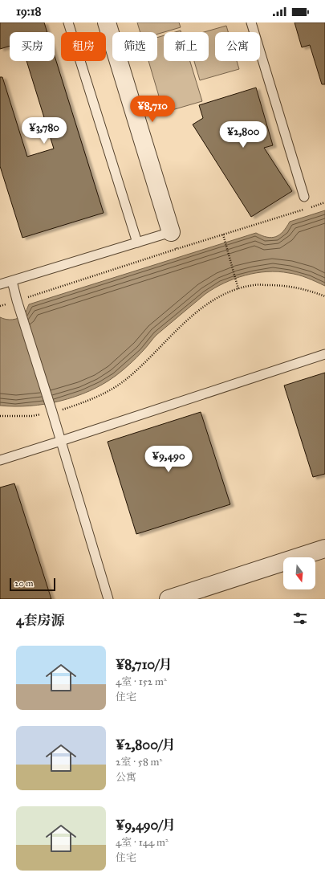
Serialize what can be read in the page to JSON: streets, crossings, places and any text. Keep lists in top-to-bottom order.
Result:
{
  "scale_bar": "20 m",
  "north": "bottom",
  "page": {
    "status": "19:18",
    "chip": [
      "买房",
      "租房",
      "筛选",
      "新上",
      "公寓"
    ],
    "price": [
      "¥8,710",
      "¥3,780",
      "¥2,800",
      "¥9,490"
    ],
    "scale": "20 m",
    "heading": "4套房源",
    "list": [
      {
        "name": "¥8,710/月",
        "note": "4室 · 152 m² · 住宅"
      },
      {
        "name": "¥2,800/月",
        "note": "2室 · 58 m² · 公寓"
      },
      {
        "name": "¥9,490/月",
        "note": "4室 · 144 m² · 住宅"
      }
    ]
  }
}
